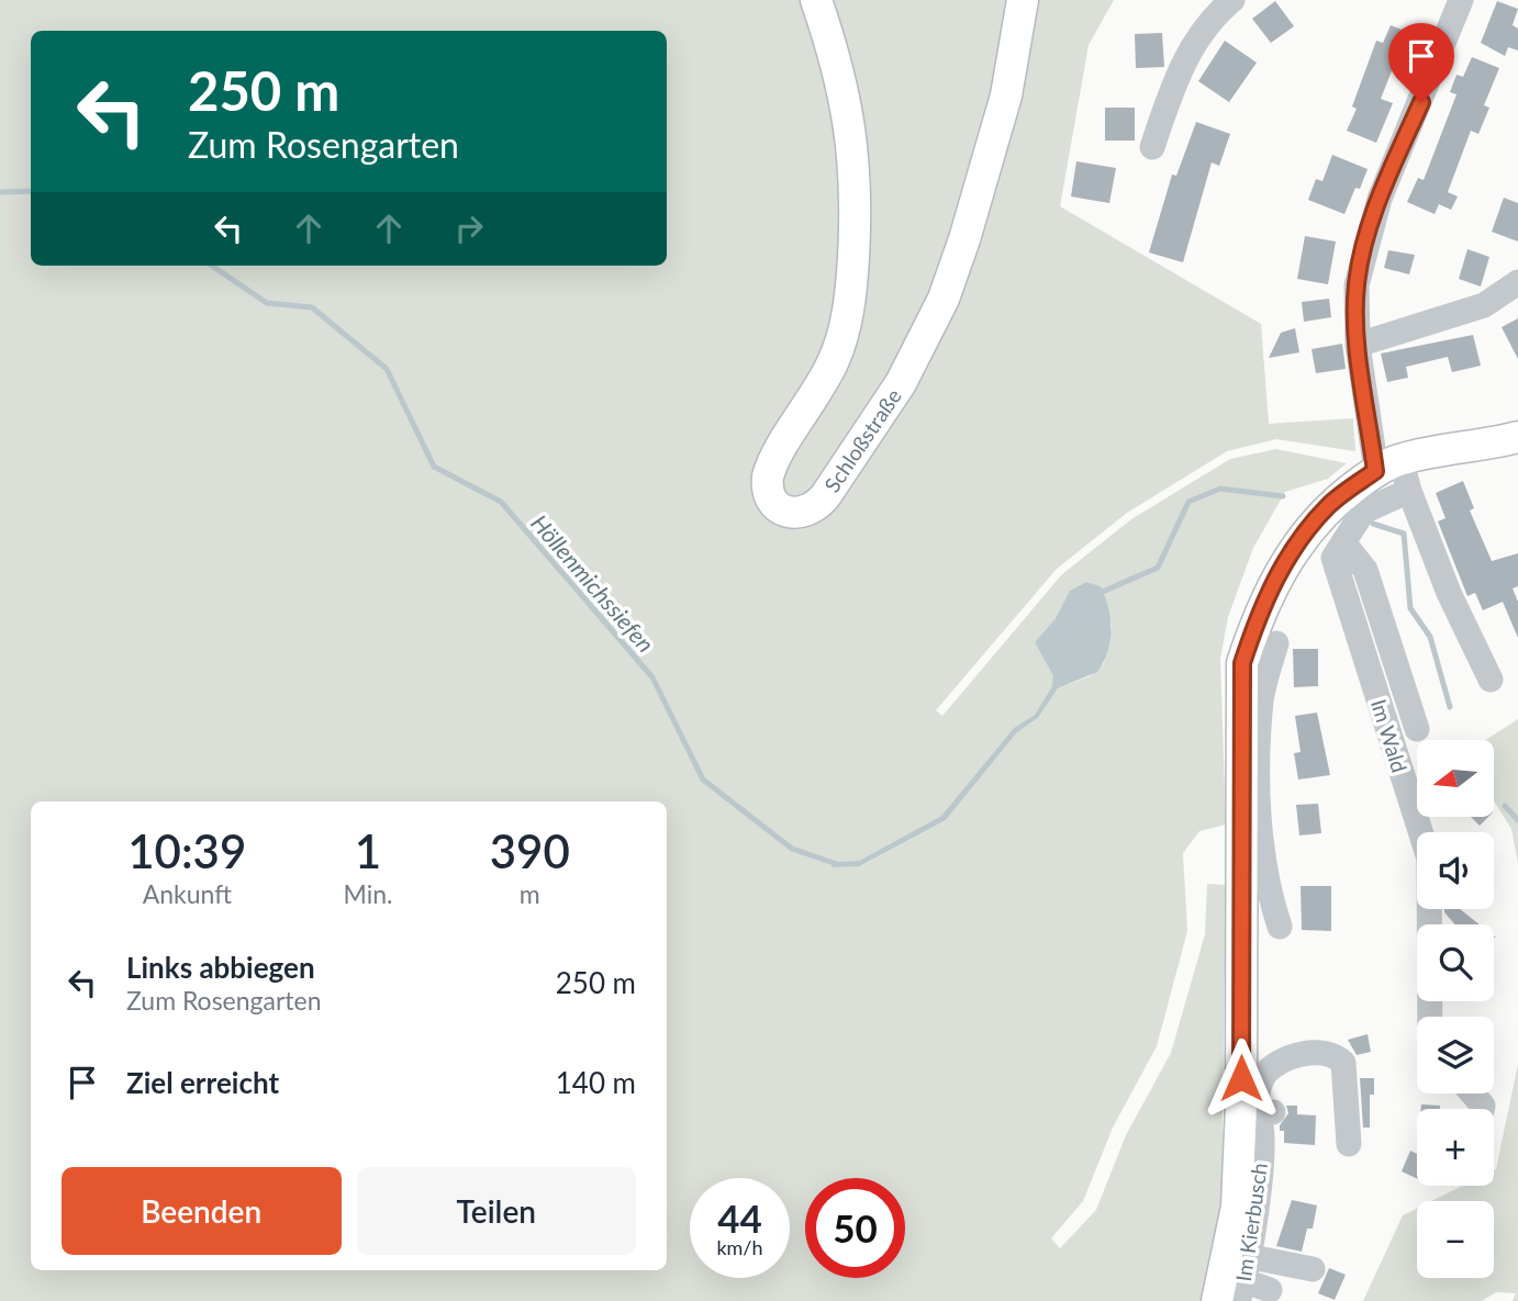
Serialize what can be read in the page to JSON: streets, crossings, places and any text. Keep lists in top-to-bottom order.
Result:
{
  "streets": {
    "main road": ["Schloßstraße"],
    "street": ["Im Wald", "Im Kierbusch"]
  },
  "water": ["Höllenmichssiefen"],
  "north": "left",
  "page": {
    "turn": ["250 m", "Zum Rosengarten"],
    "map_buttons": ["+", "−"],
    "eta": [
      "10:39",
      "Ankunft",
      "1",
      "Min.",
      "390",
      "m"
    ],
    "list": [
      {
        "name": "Links abbiegen",
        "note": "Zum Rosengarten",
        "value": "250 m"
      },
      {
        "name": "Ziel erreicht",
        "value": "140 m"
      }
    ],
    "buttons": ["Beenden", "Teilen"],
    "speed": "44 km/h",
    "limit": "50"
  }
}
